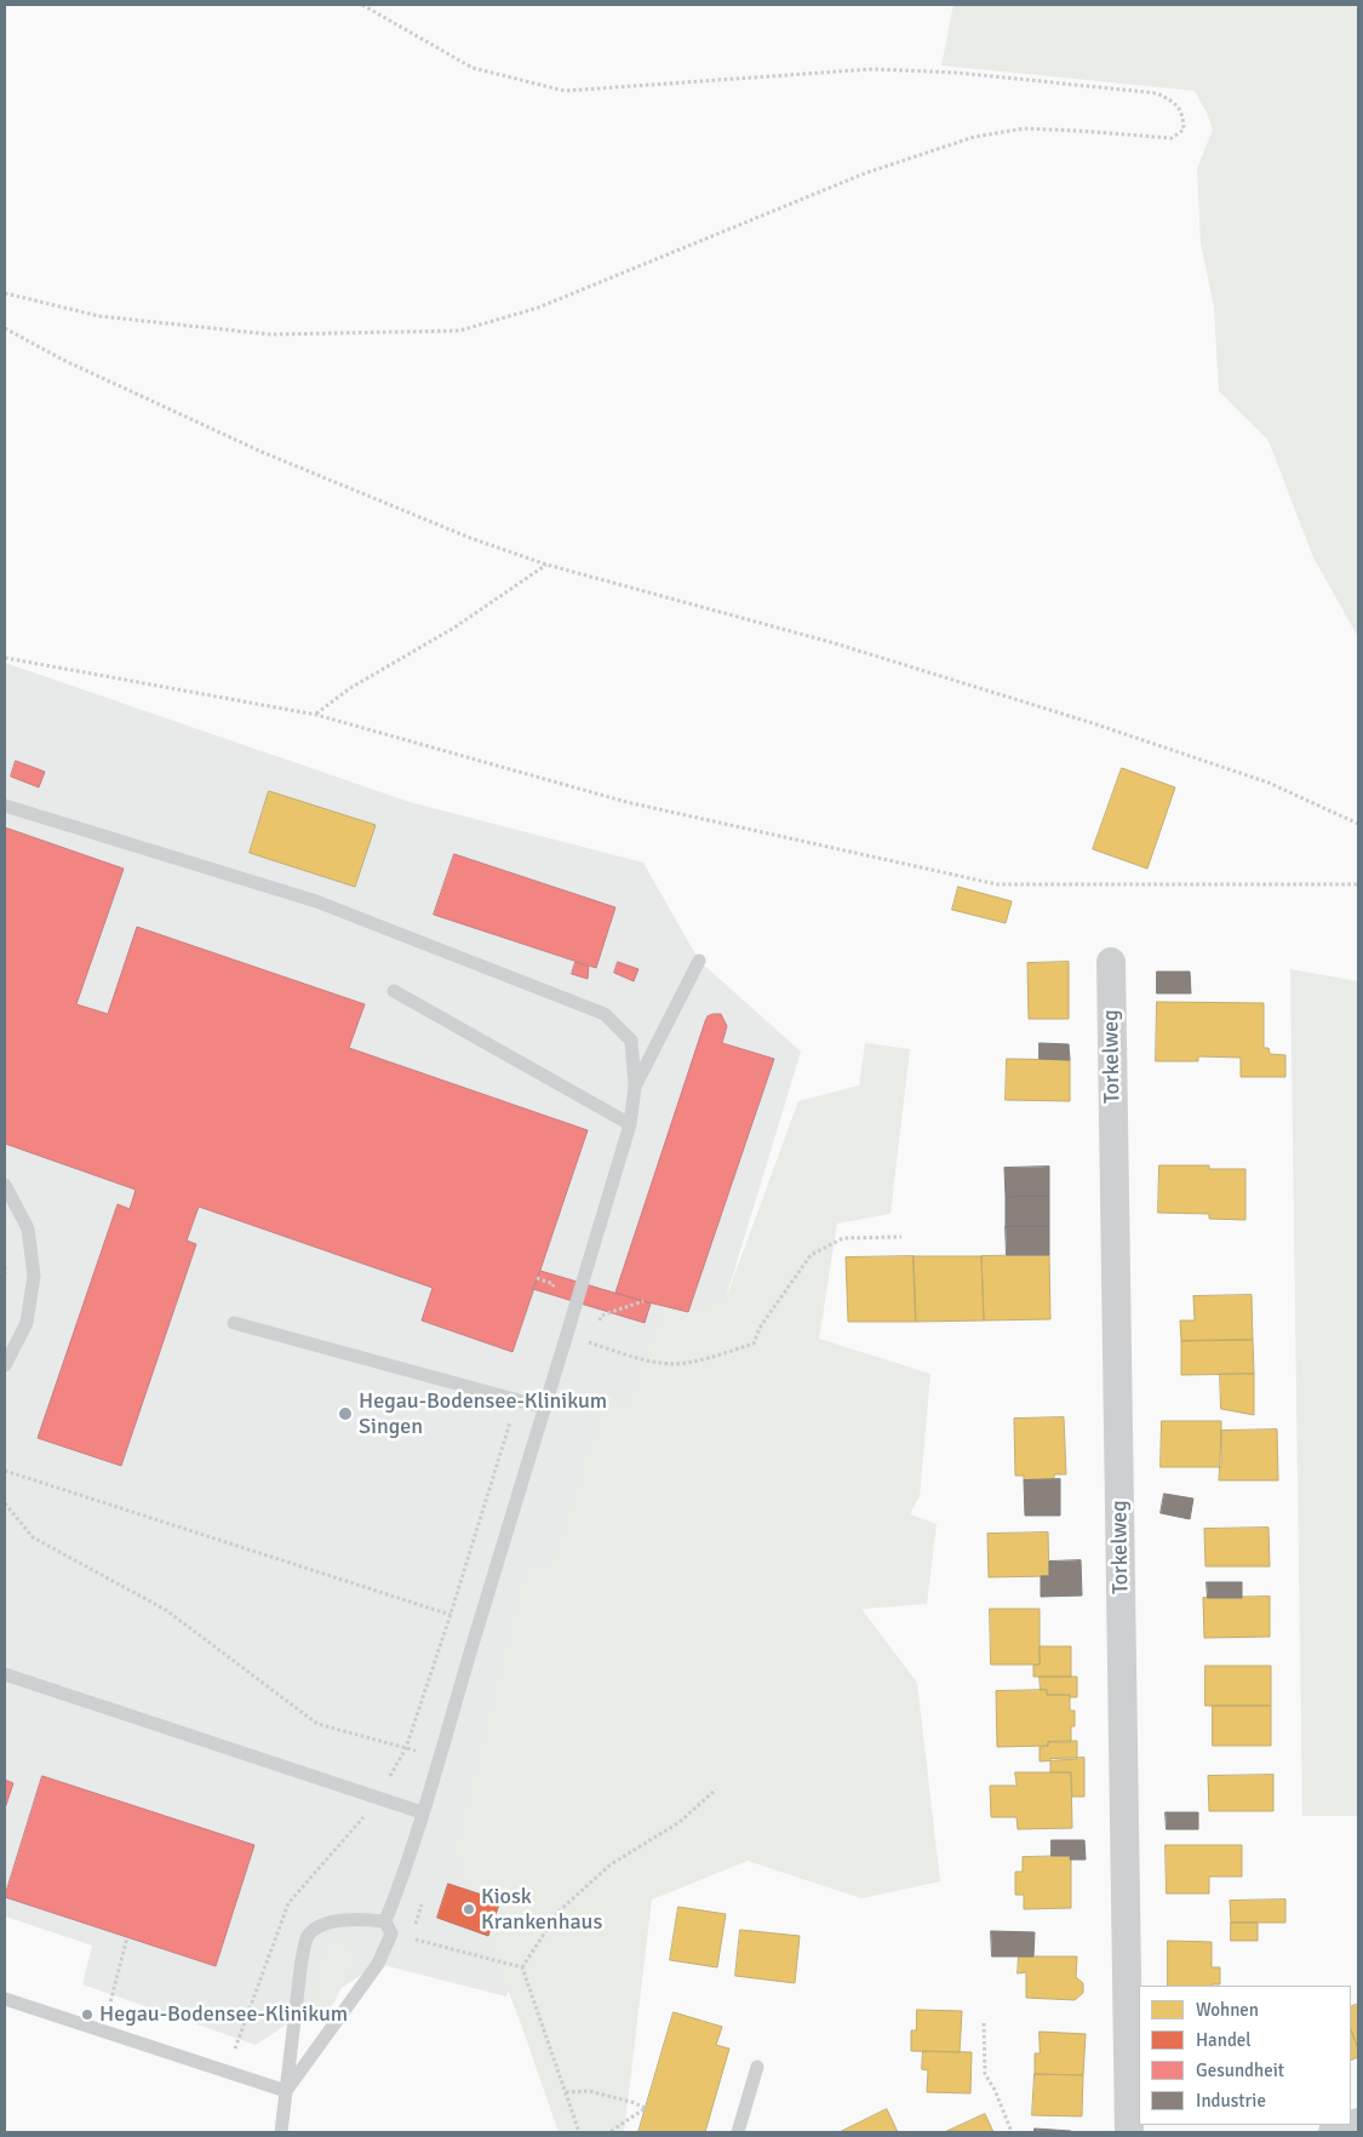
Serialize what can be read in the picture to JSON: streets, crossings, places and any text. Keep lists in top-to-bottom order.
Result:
{
  "streets": {
    "street": ["Torkelweg"]
  },
  "places": ["Hegau-Bodensee-Klinikum Singen", "Kiosk Krankenhaus", "Hegau-Bodensee-Klinikum"],
  "legend": [
    "Wohnen",
    "Handel",
    "Gesundheit",
    "Industrie"
  ]
}
